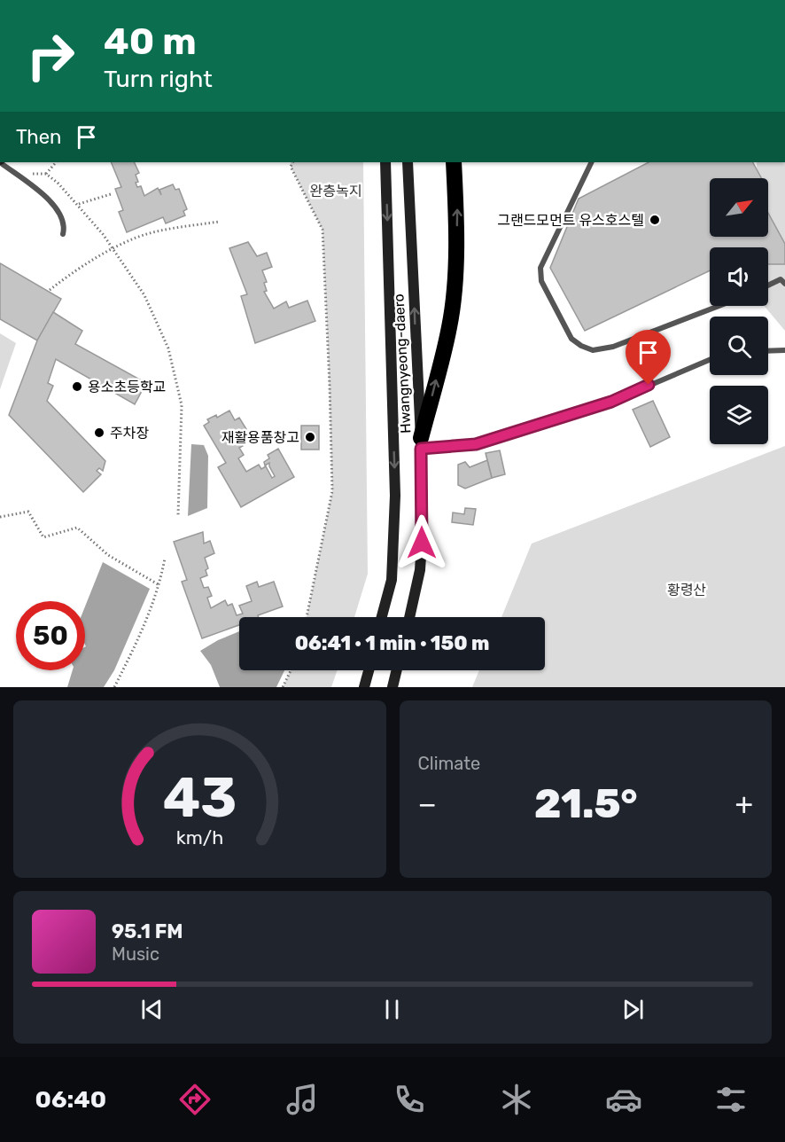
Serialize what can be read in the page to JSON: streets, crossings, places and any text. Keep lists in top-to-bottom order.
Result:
{
  "streets": {
    "main road": ["Hwangnyeong-daero"]
  },
  "parks": ["완층녹지", "황령산"],
  "places": [
    "그랜드모먼트 유스호스텔",
    "용소초등학교",
    "주차장",
    "재활용품창고"
  ],
  "north": "top right",
  "page": {
    "turn": ["40 m", "Turn right"],
    "then": "Then",
    "limit": "50",
    "trip": "06:41 · 1 min · 150 m",
    "tile": "Climate",
    "heat": ["−", "21.5°", "+"],
    "song": ["95.1 FM", "Music"],
    "tabs": "06:40",
    "gauge": ["43", "km/h"]
  }
}
